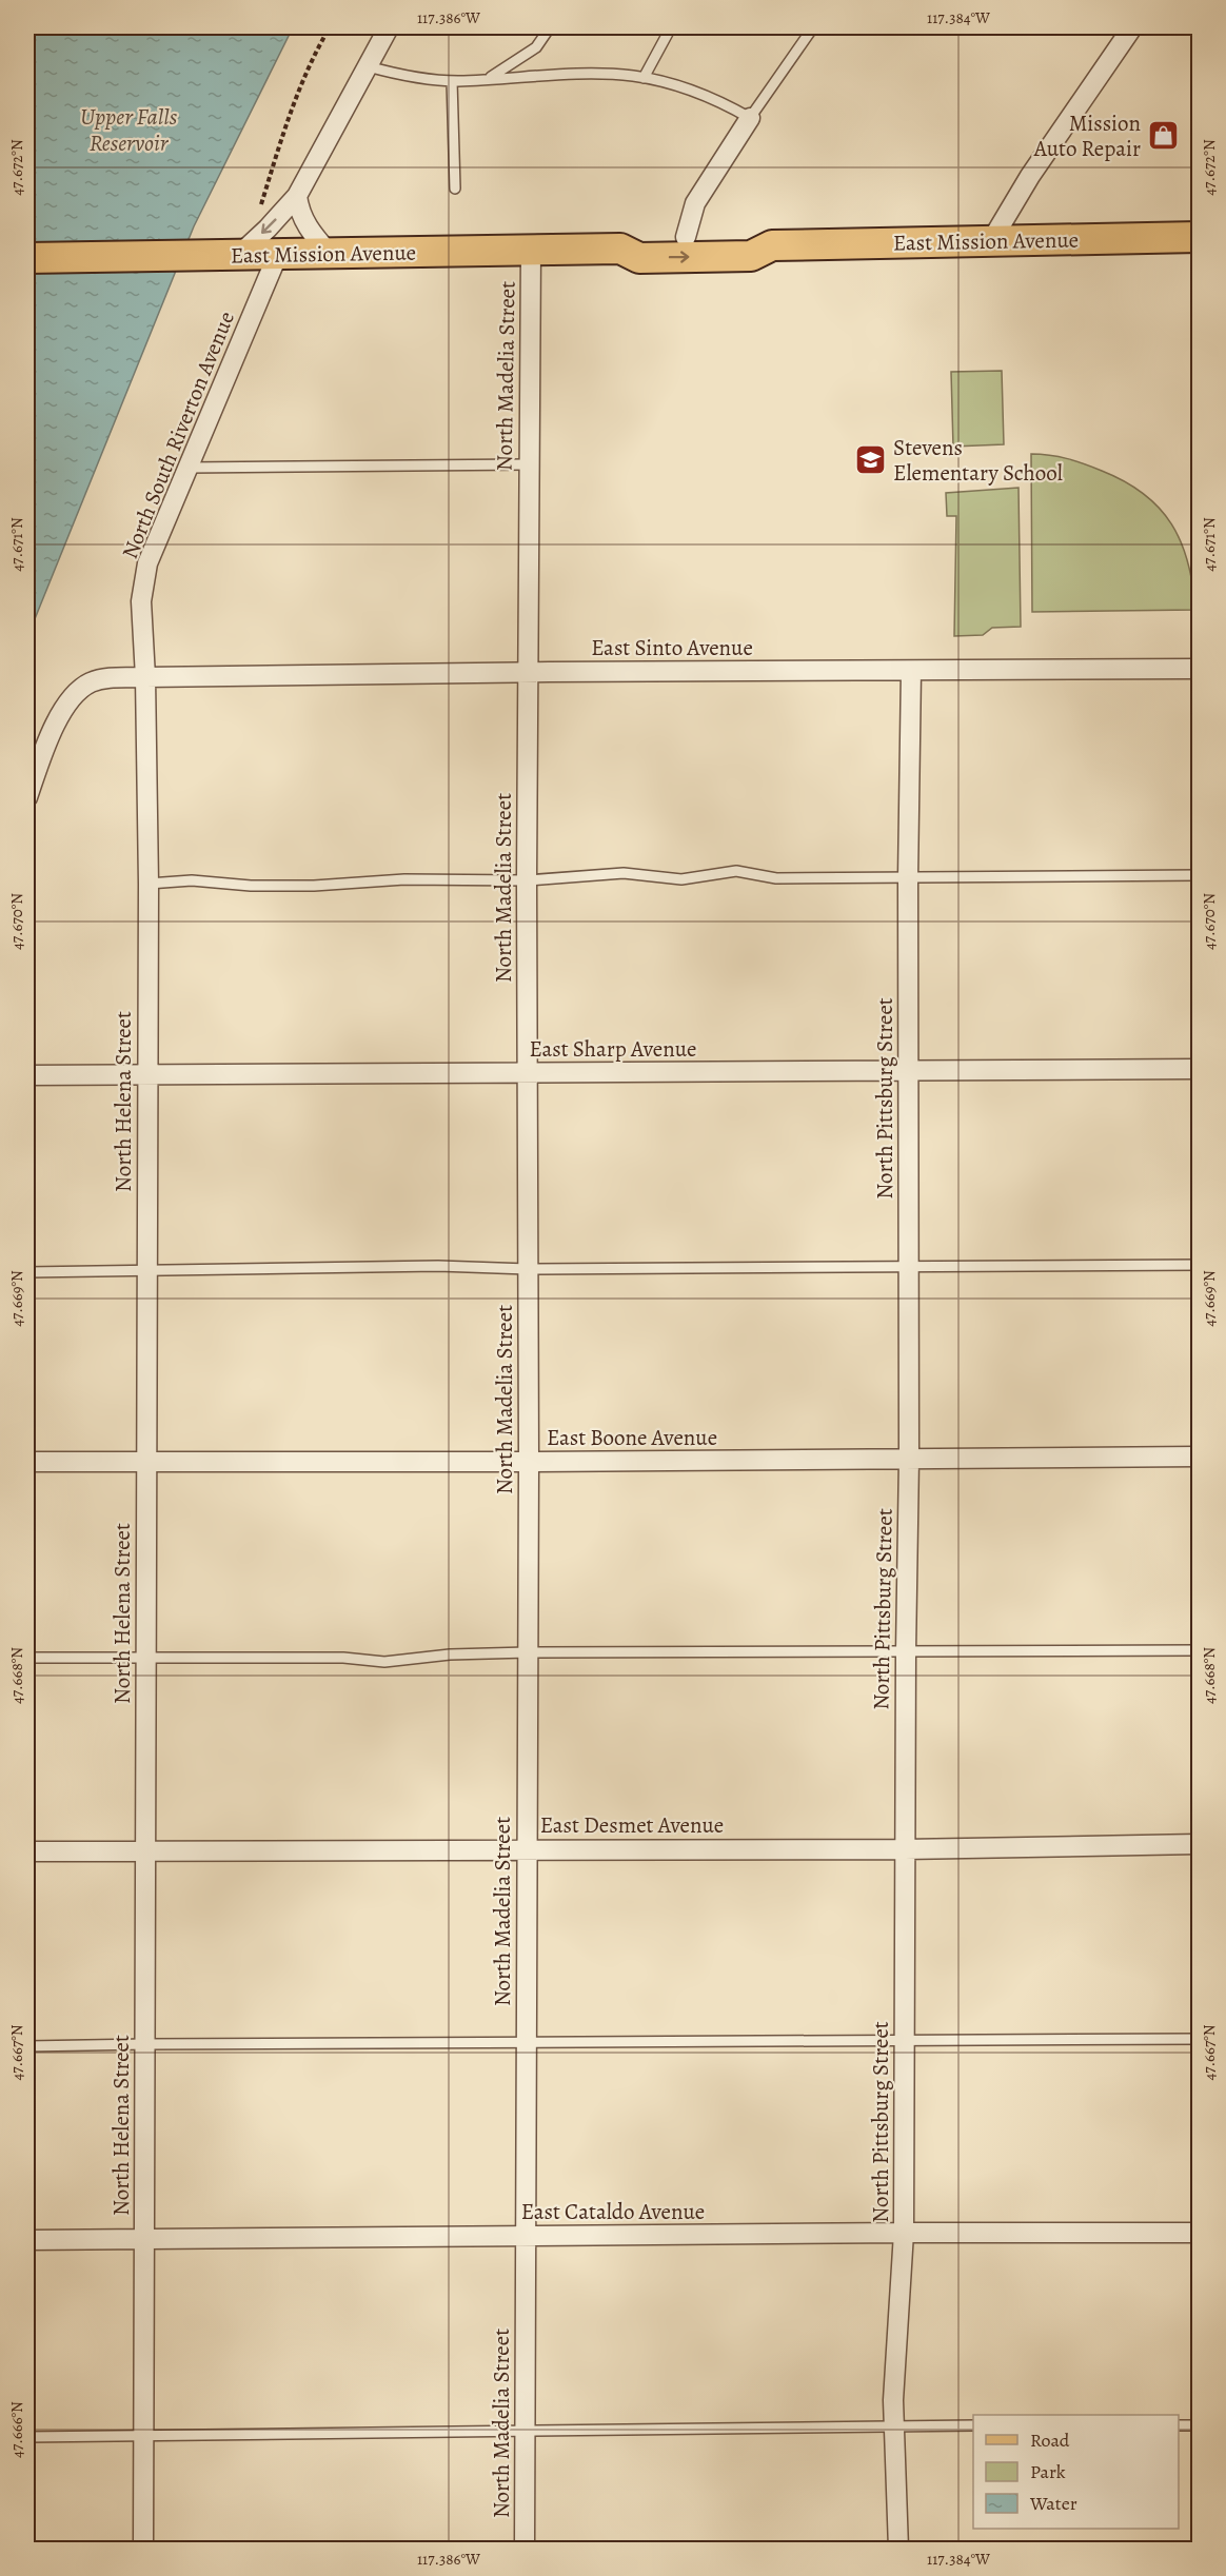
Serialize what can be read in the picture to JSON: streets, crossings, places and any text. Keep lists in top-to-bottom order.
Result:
{
  "streets": {
    "main road": ["East Mission Avenue"],
    "street": [
      "North Madelia Street",
      "North South Riverton Avenue",
      "East Sinto Avenue",
      "East Sharp Avenue",
      "North Pittsburg Street",
      "North Helena Street",
      "East Boone Avenue",
      "East Desmet Avenue",
      "East Cataldo Avenue"
    ]
  },
  "crossings": [
    ["East Mission Avenue", "North Madelia Street"],
    ["East Mission Avenue", "North South Riverton Avenue"],
    ["North Madelia Street", "East Sinto Avenue"],
    ["North Madelia Street", "East Sharp Avenue"],
    ["North Madelia Street", "East Boone Avenue"],
    ["North Madelia Street", "East Desmet Avenue"],
    ["North Madelia Street", "East Cataldo Avenue"],
    ["North South Riverton Avenue", "East Sinto Avenue"],
    ["North South Riverton Avenue", "North Helena Street"],
    ["East Sinto Avenue", "North Pittsburg Street"],
    ["East Sinto Avenue", "North Helena Street"],
    ["East Sharp Avenue", "North Pittsburg Street"],
    ["East Sharp Avenue", "North Helena Street"],
    ["North Pittsburg Street", "East Boone Avenue"],
    ["North Pittsburg Street", "East Desmet Avenue"],
    ["North Pittsburg Street", "East Cataldo Avenue"],
    ["North Helena Street", "East Boone Avenue"],
    ["North Helena Street", "East Desmet Avenue"],
    ["North Helena Street", "East Cataldo Avenue"]
  ],
  "water": ["Upper Falls Reservoir"],
  "places": {
    "shop": ["Mission Auto Repair"],
    "school or university": ["Stevens Elementary School"]
  },
  "legend": ["Road", "Park", "Water"],
  "coordinates": [
    "117.386°W",
    "117.384°W",
    "47.672°N",
    "47.671°N",
    "47.670°N",
    "47.669°N",
    "47.668°N",
    "47.667°N",
    "47.666°N"
  ]
}
